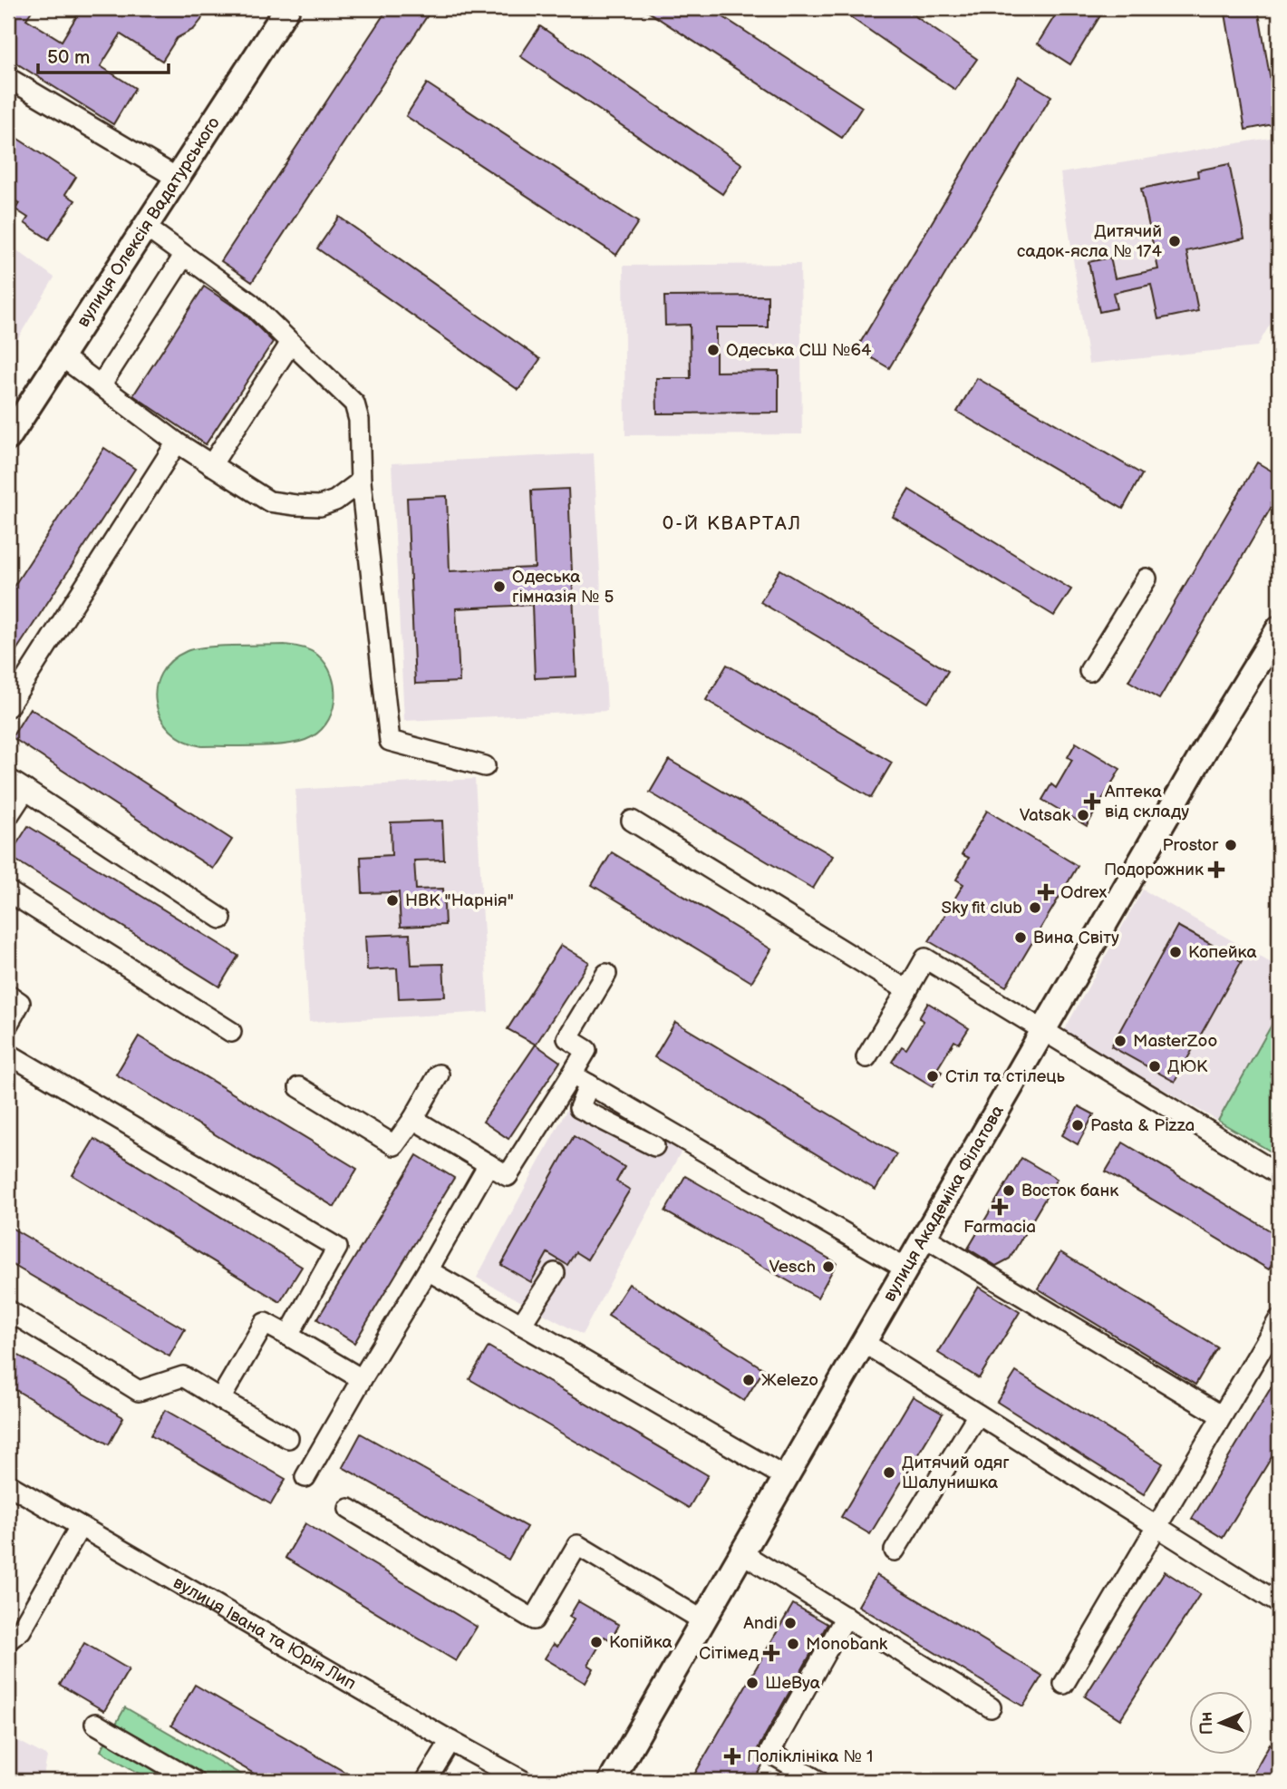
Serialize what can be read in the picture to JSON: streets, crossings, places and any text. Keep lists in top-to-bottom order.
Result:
{
  "streets": {
    "main road": ["вулиця Олексія Вадатурського", "вулиця Академіка Філатова"],
    "street": ["вулиця Івана та Юрія Лип"]
  },
  "districts": ["0-Й КВАРТАЛ"],
  "places": {
    "other": [
      "Дитячий садок-ясла № 174",
      "Одеська СШ №64",
      "Одеська гімназія № 5",
      "Vatsak",
      "Prostor",
      "НВК \"Нарнія\"",
      "Sky fit club",
      "Вина Світу",
      "Копейка",
      "MasterZoo",
      "ДЮК",
      "Стіл та стілець",
      "Pasta & Pizza",
      "Восток банк",
      "Vesch",
      "Жelezo",
      "Дитячий одяг Шалунишка",
      "Andi",
      "Копійка",
      "Monobank",
      "ШеВуа"
    ],
    "health": [
      "Аптека від складу",
      "Подорожник",
      "Odrex",
      "Farmacia",
      "Сітімед",
      "Поліклініка № 1"
    ]
  },
  "scale_bar": "50 m",
  "north": "left"
}
